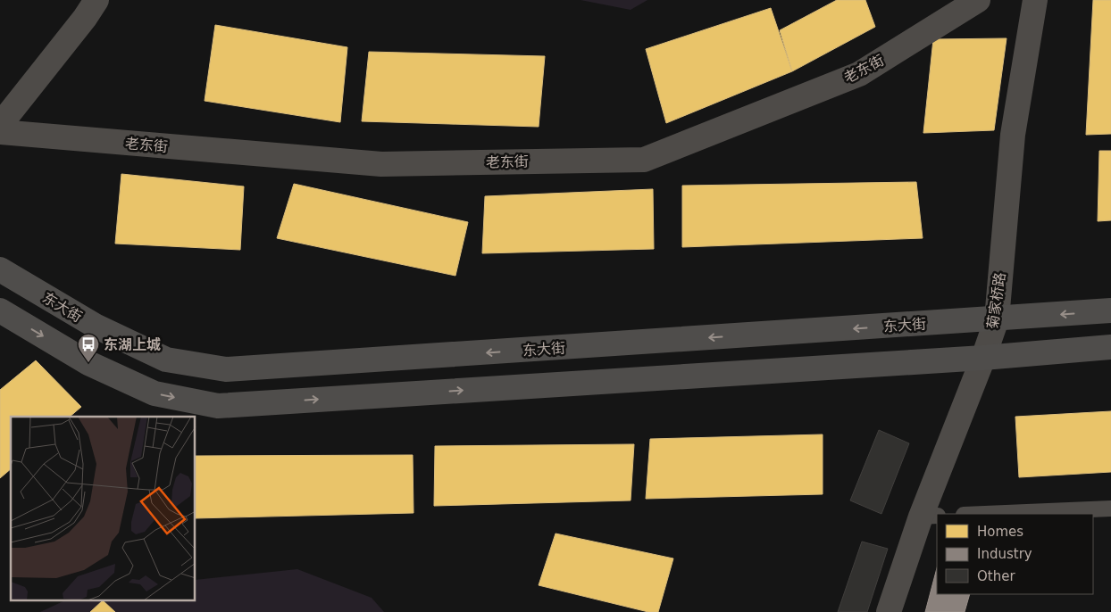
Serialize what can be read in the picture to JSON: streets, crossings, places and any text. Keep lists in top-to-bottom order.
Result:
{
  "streets": {
    "main road": ["东大街"],
    "street": ["老东街", "菊家桥路"]
  },
  "crossings": [
    ["菊家桥路", "东大街"]
  ],
  "places": {
    "bus stop": ["东湖上城"]
  },
  "legend": ["Homes", "Industry", "Other"]
}
